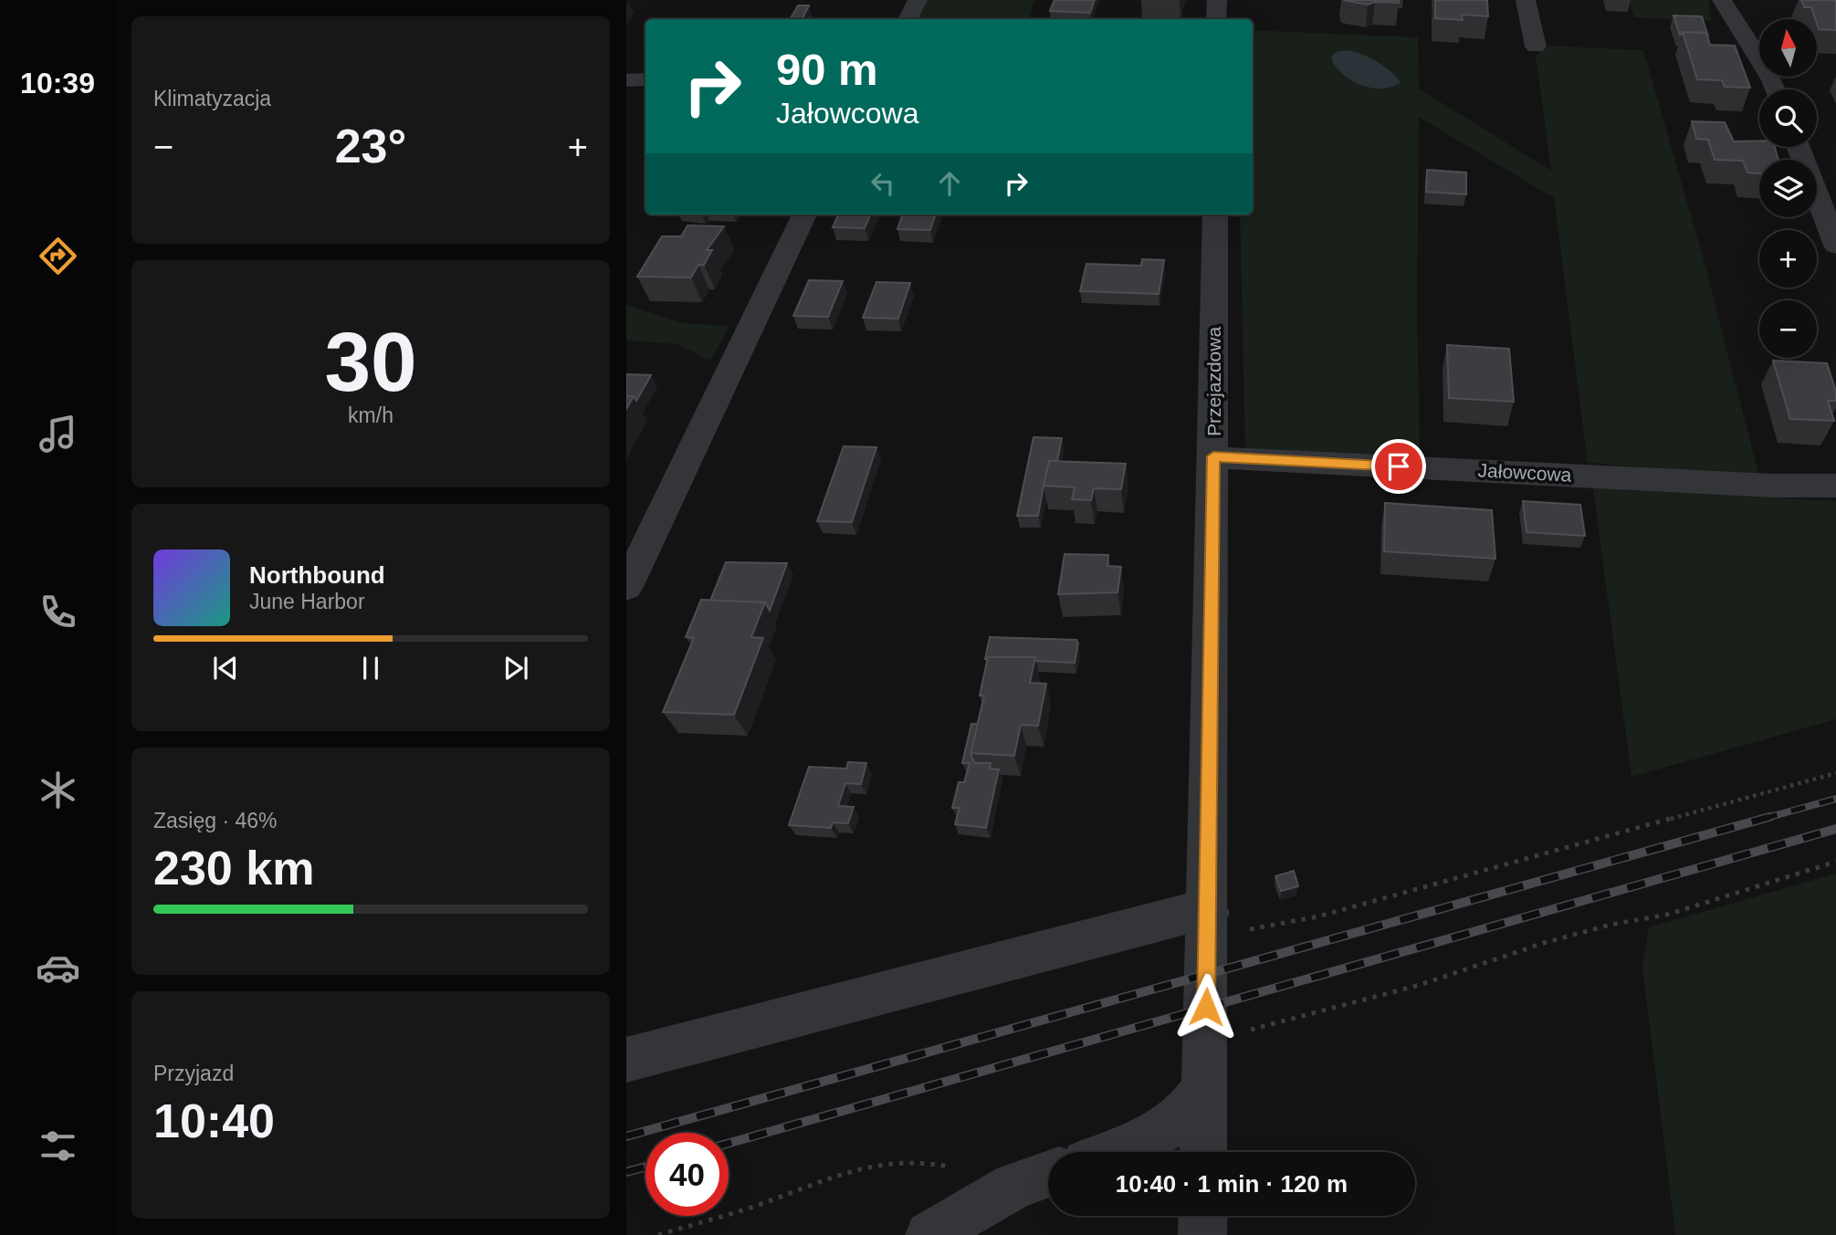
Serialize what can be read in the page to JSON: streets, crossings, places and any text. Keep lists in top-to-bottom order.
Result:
{
  "streets": {
    "street": ["Przejazdowa", "Jałowcowa"]
  },
  "crossings": [
    ["Przejazdowa", "Jałowcowa"]
  ],
  "north": "top",
  "page": {
    "tabs": "10:39",
    "tile": [
      "Klimatyzacja",
      ["30", "km/h"],
      ["Zasięg · 46%", "230 km"],
      ["Przyjazd", "10:40"]
    ],
    "map_buttons": ["+", "−"],
    "turn": ["90 m", "Jałowcowa"],
    "heat": ["−", "23°", "+"],
    "song": ["Northbound", "June Harbor"],
    "limit": "40",
    "trip": "10:40 · 1 min · 120 m"
  }
}
